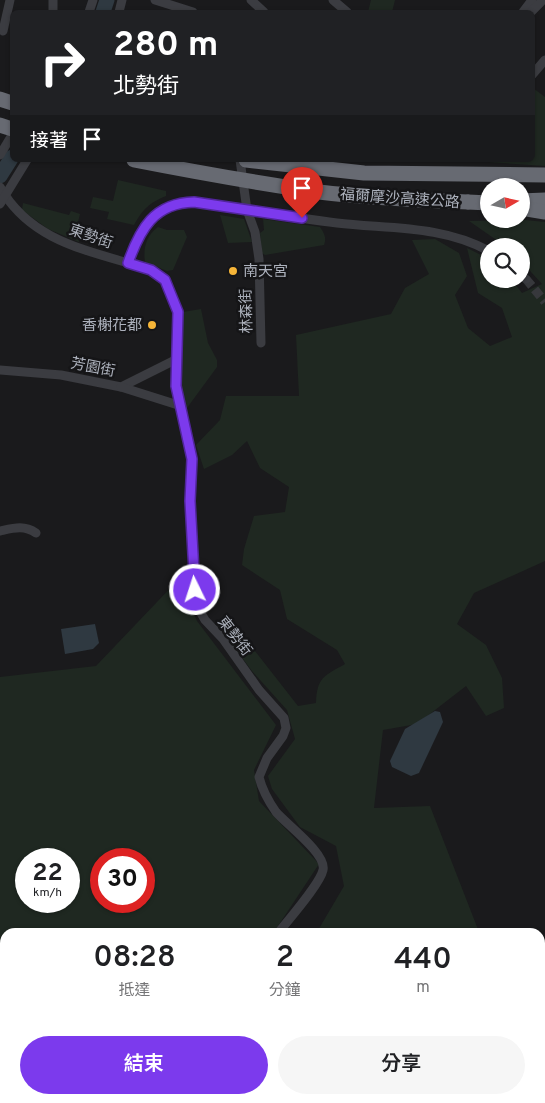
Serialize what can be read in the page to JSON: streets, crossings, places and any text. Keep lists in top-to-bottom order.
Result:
{
  "streets": {
    "highway": ["福爾摩沙高速公路"],
    "street": ["東勢街", "林森街", "芳園街"]
  },
  "crossings": [
    ["東勢街", "芳園街"]
  ],
  "places": ["南天宮", "香榭花都"],
  "north": "right",
  "page": {
    "turn": ["280 m", "北勢街"],
    "then": "接著",
    "speed": "22 km/h",
    "limit": "30",
    "eta": [
      "08:28",
      "抵達",
      "2",
      "分鐘",
      "440",
      "m"
    ],
    "buttons": ["結束", "分享"]
  }
}
